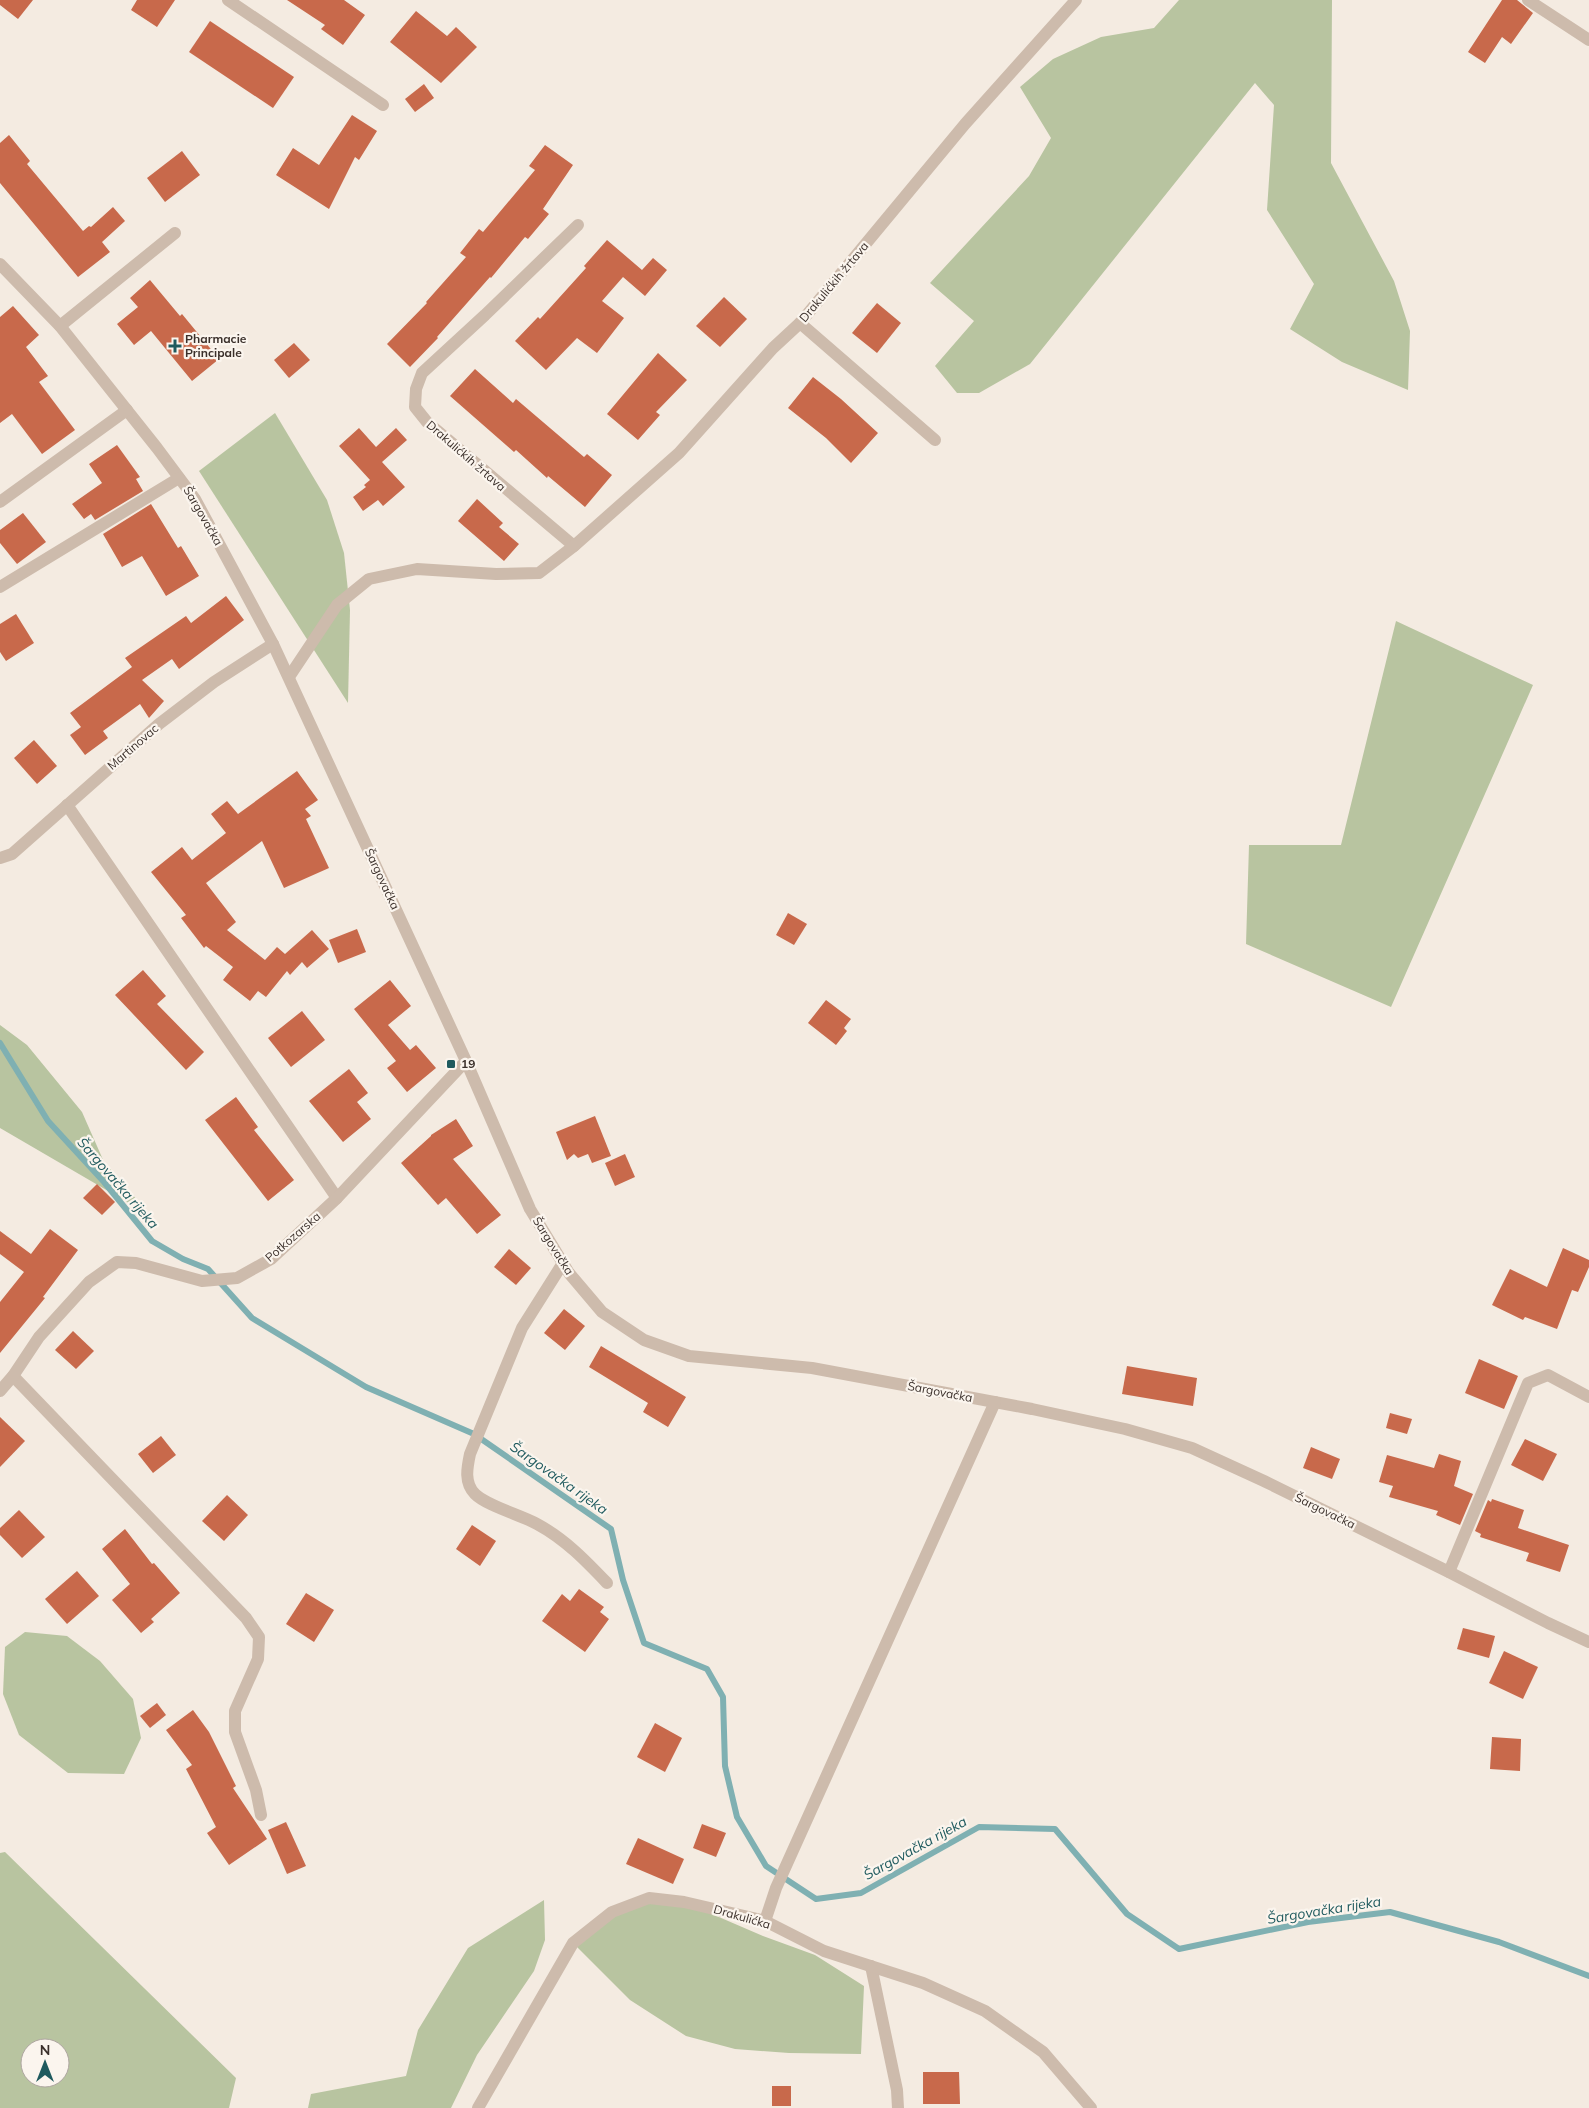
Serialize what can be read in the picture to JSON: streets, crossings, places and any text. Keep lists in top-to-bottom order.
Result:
{
  "streets": {
    "street": [
      "Drakulićkih žrtava",
      "Šargovačka",
      "Martinovac",
      "Potkozarska",
      "Drakulićka"
    ]
  },
  "crossings": [
    ["Drakulićkih žrtava", "Šargovačka"],
    ["Šargovačka", "Martinovac"],
    ["Šargovačka", "Potkozarska"]
  ],
  "water": ["Šargovačka rijeka"],
  "places": {
    "health": ["Pharmacie Principale"],
    "transit": ["19"]
  },
  "north": "top"
}
